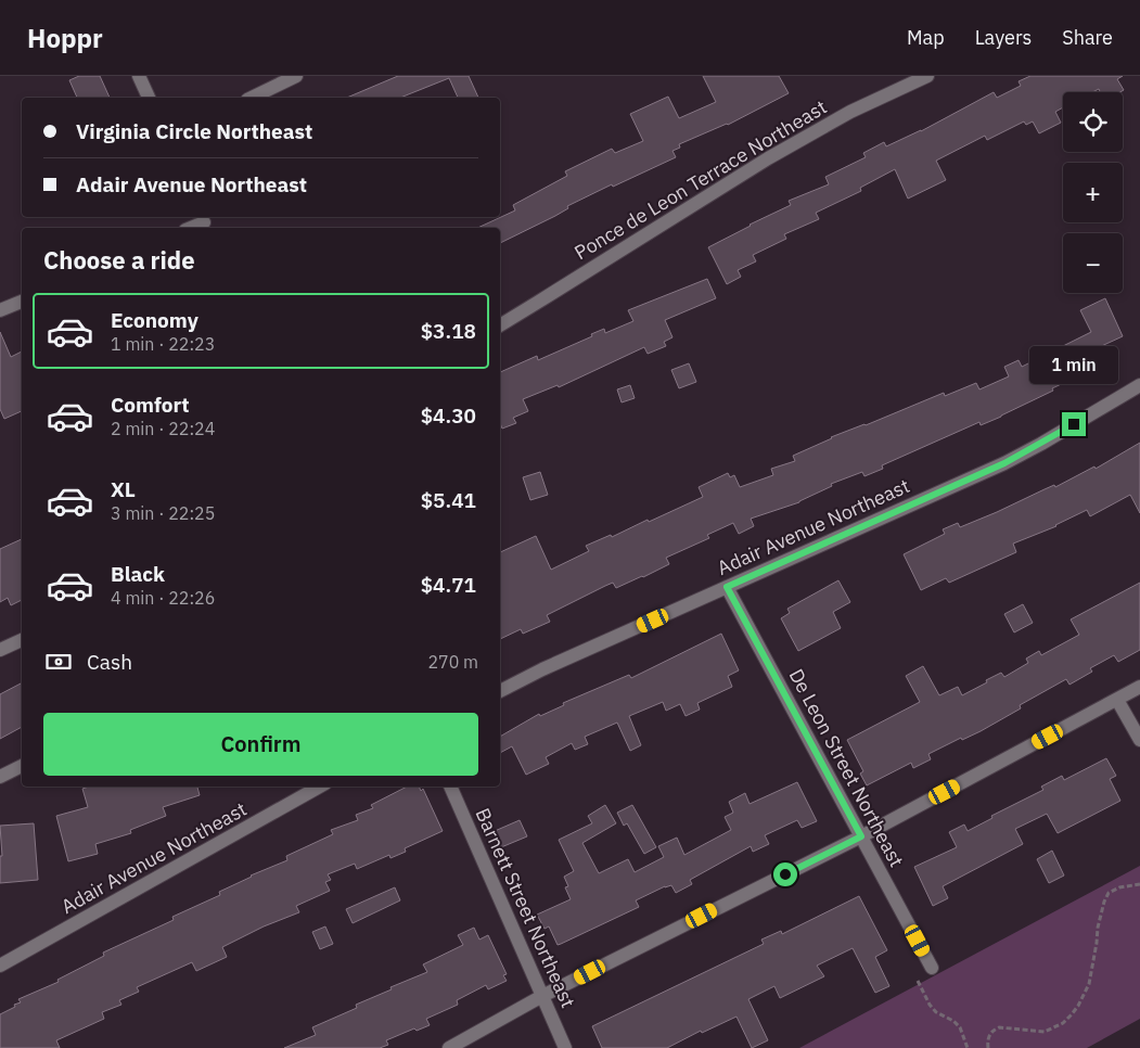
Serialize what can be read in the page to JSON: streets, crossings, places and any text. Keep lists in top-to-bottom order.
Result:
{
  "streets": {
    "street": [
      "Ponce de Leon Terrace Northeast",
      "Adair Avenue Northeast",
      "De Leon Street Northeast",
      "Barnett Street Northeast"
    ]
  },
  "crossings": [
    ["Adair Avenue Northeast", "De Leon Street Northeast"]
  ],
  "page": {
    "header": "Hoppr",
    "nav": ["Map", "Layers", "Share"],
    "map_buttons": ["+", "−"],
    "banner": ["Virginia Circle Northeast", "Adair Avenue Northeast"],
    "heading": "Choose a ride",
    "list": [
      {
        "name": "Economy",
        "note": "1 min · 22:23",
        "value": "$3.18"
      },
      {
        "name": "Comfort",
        "note": "2 min · 22:24",
        "value": "$4.30"
      },
      {
        "name": "XL",
        "note": "3 min · 22:25",
        "value": "$5.41"
      },
      {
        "name": "Black",
        "note": "4 min · 22:26",
        "value": "$4.71"
      }
    ],
    "bubble": "1 min",
    "pay": ["Cash", "270 m"],
    "buttons": "Confirm"
  }
}
